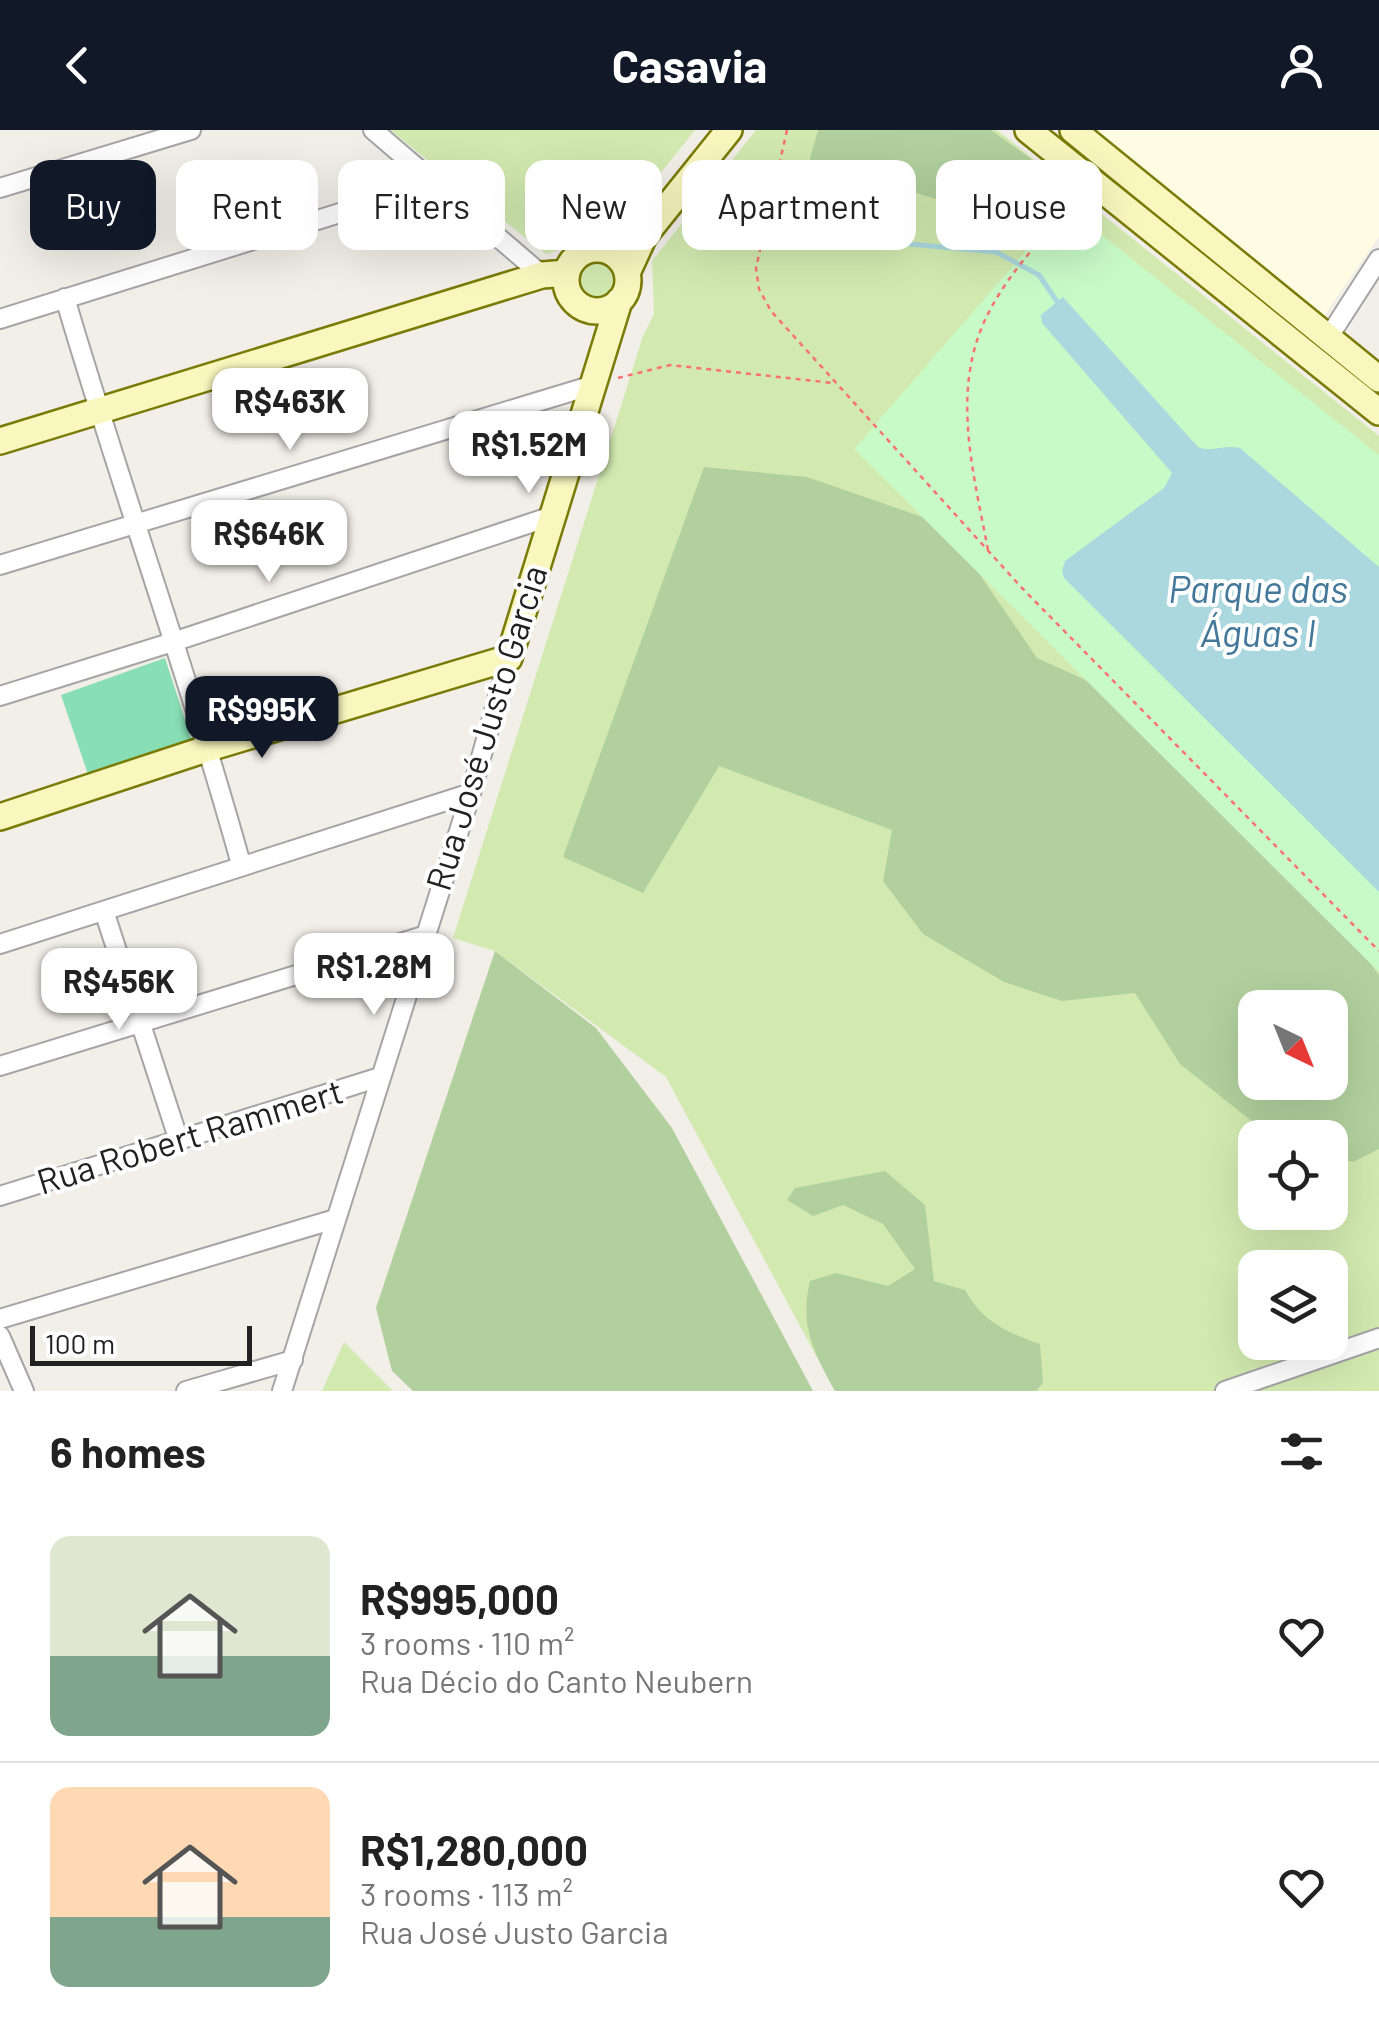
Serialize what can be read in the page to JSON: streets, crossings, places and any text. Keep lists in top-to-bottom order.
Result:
{
  "streets": {
    "street": ["Rua José Justo Garcia", "Rua Robert Rammert"]
  },
  "crossings": [
    ["Rua José Justo Garcia", "Rua Robert Rammert"]
  ],
  "water": ["Parque das Águas I"],
  "scale_bar": "100 m",
  "north": "bottom right",
  "page": {
    "header": "Casavia",
    "chip": [
      "Buy",
      "Rent",
      "Filters",
      "New",
      "Apartment",
      "House"
    ],
    "price": [
      "R$463K",
      "R$1.52M",
      "R$646K",
      "R$995K",
      "R$1.28M",
      "R$456K"
    ],
    "scale": "100 m",
    "heading": "6 homes",
    "list": [
      {
        "name": "R$995,000",
        "note": "3 rooms · 110 m² · Rua Décio do Canto Neubern"
      },
      {
        "name": "R$1,280,000",
        "note": "3 rooms · 113 m² · Rua José Justo Garcia"
      }
    ]
  }
}
